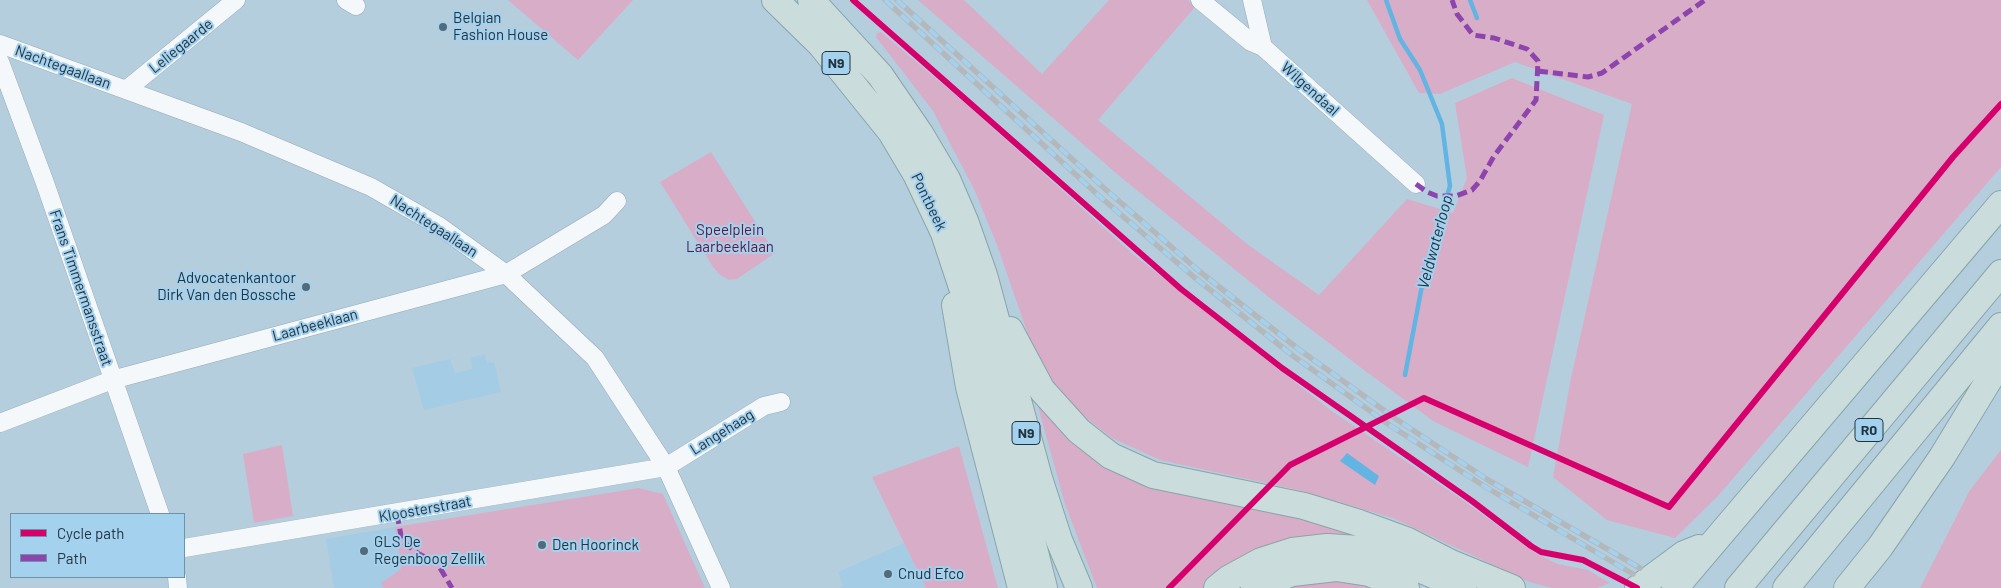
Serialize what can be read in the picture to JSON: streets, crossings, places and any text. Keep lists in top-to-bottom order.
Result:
{
  "streets": {
    "highway": ["N9", "Pontbeek", "R0"],
    "street": [
      "Leliegaarde",
      "Nachtegaallaan",
      "Wilgendaal",
      "Frans Timmermansstraat",
      "Laarbeeklaan",
      "Langehaag",
      "Kloosterstraat"
    ]
  },
  "crossings": [
    ["Leliegaarde", "Nachtegaallaan"],
    ["Nachtegaallaan", "Laarbeeklaan"],
    ["Nachtegaallaan", "Langehaag"],
    ["Nachtegaallaan", "Kloosterstraat"],
    ["Frans Timmermansstraat", "Laarbeeklaan"],
    ["Langehaag", "Kloosterstraat"]
  ],
  "water": ["Veldwaterloop"],
  "parks": ["Speelplein Laarbeeklaan"],
  "places": [
    "Belgian Fashion House",
    "Advocatenkantoor Dirk Van den Bossche",
    "Den Hoorinck",
    "GLS De Regenboog Zellik",
    "Cnud Efco"
  ],
  "legend": ["Cycle path", "Path"]
}
